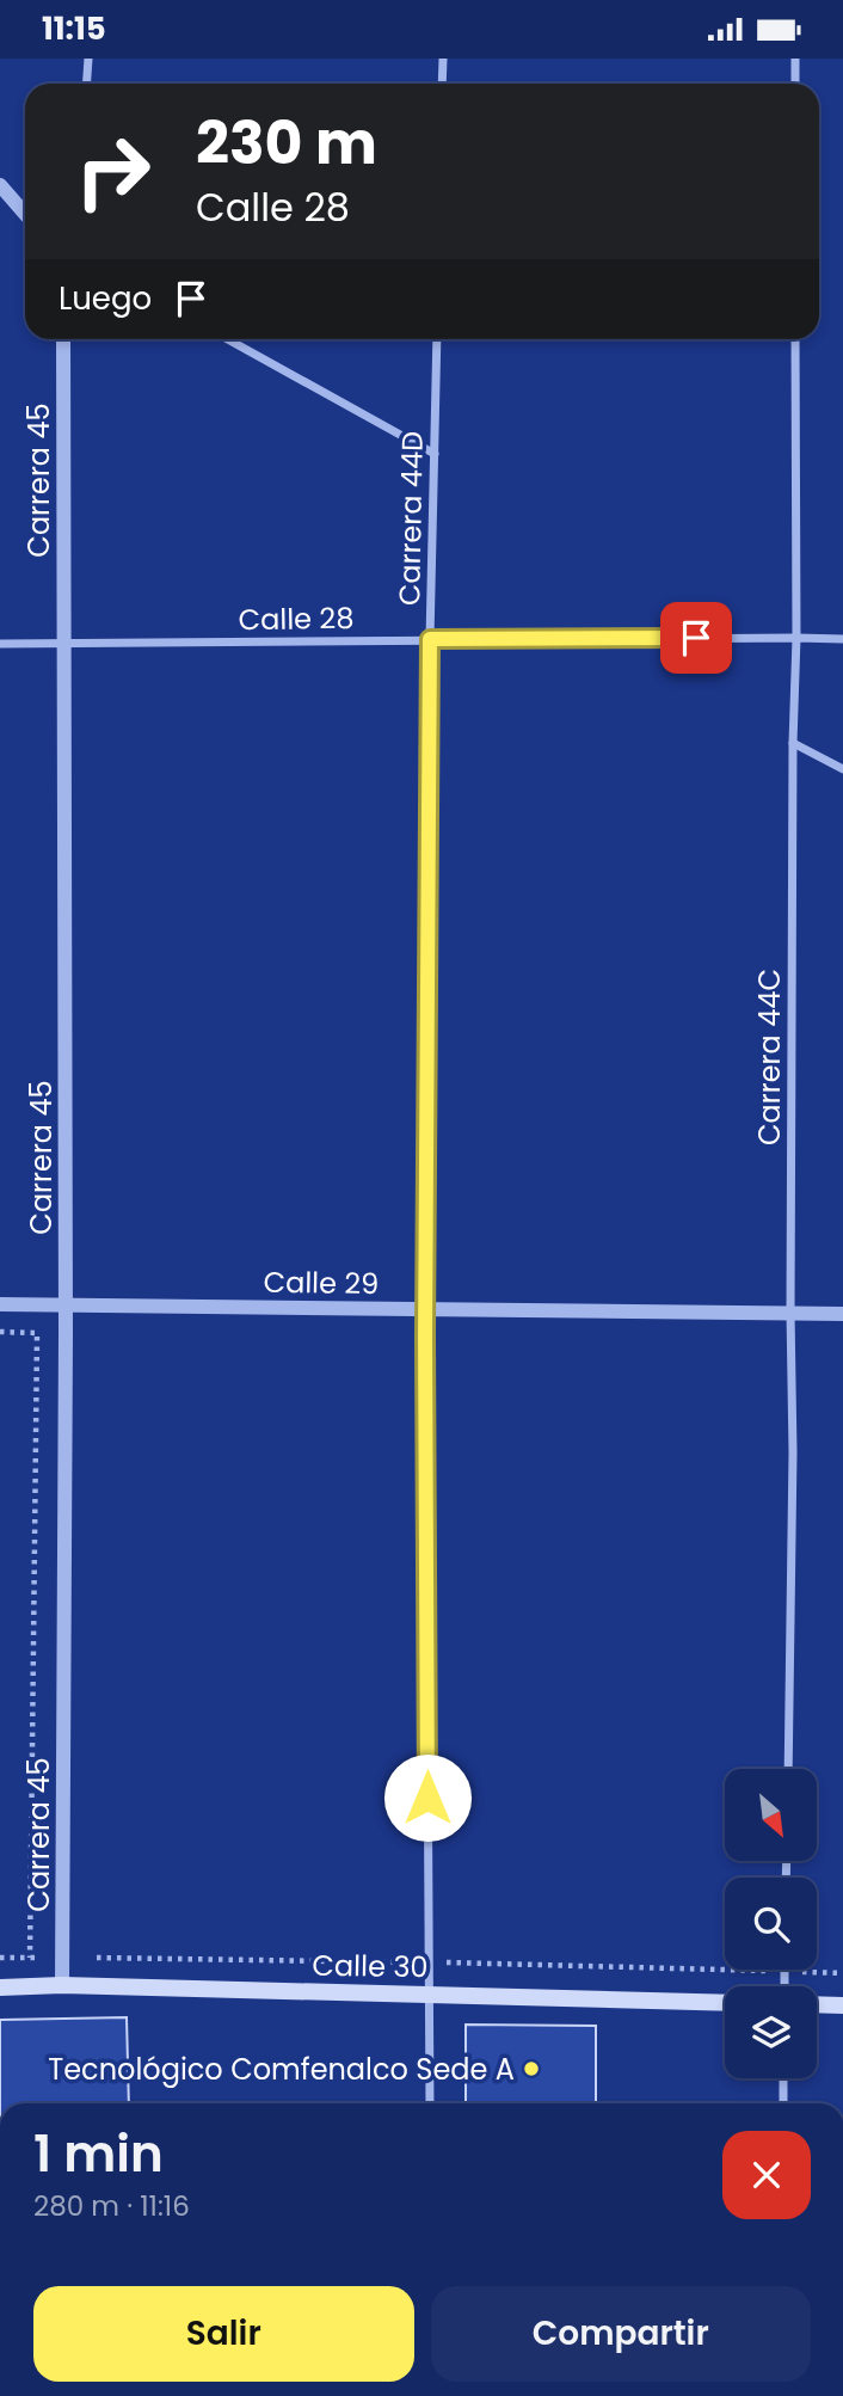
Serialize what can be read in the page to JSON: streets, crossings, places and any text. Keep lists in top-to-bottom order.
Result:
{
  "streets": {
    "main road": ["Calle 30"],
    "street": [
      "Carrera 45",
      "Carrera 44D",
      "Calle 28",
      "Carrera 44C",
      "Calle 29"
    ]
  },
  "crossings": [
    ["Carrera 45", "Calle 28"],
    ["Carrera 45", "Calle 29"],
    ["Carrera 45", "Calle 30"],
    ["Carrera 44D", "Calle 28"],
    ["Carrera 44D", "Calle 29"],
    ["Carrera 44D", "Calle 30"],
    ["Calle 28", "Carrera 44C"],
    ["Carrera 44C", "Calle 29"]
  ],
  "places": ["Tecnológico Comfenalco Sede A"],
  "north": "bottom right",
  "page": {
    "status": "11:15",
    "turn": ["230 m", "Calle 28"],
    "then": "Luego",
    "heading": ["1 min", "280 m · 11:16"],
    "buttons": ["Salir", "Compartir"]
  }
}
